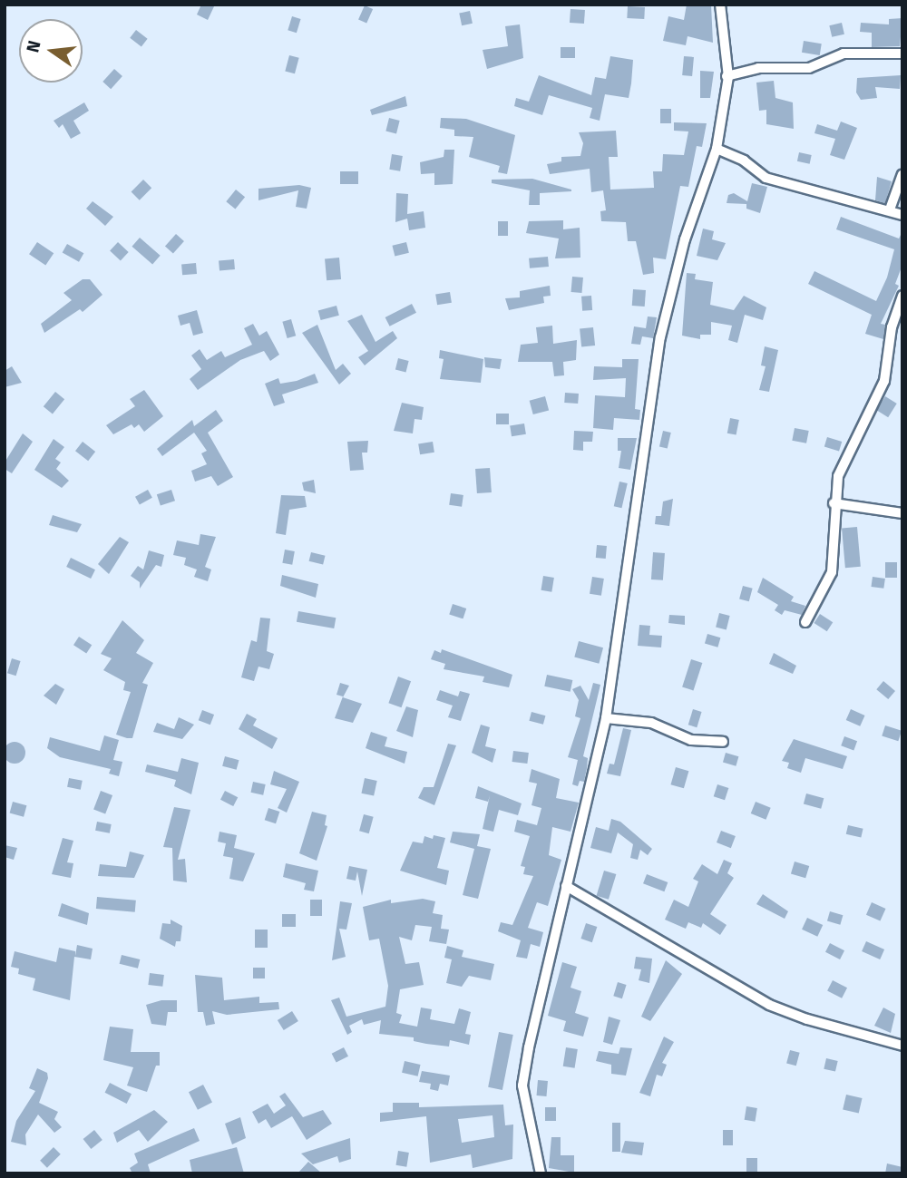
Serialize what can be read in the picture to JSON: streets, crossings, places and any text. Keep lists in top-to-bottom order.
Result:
{
  "north": "left"
}
